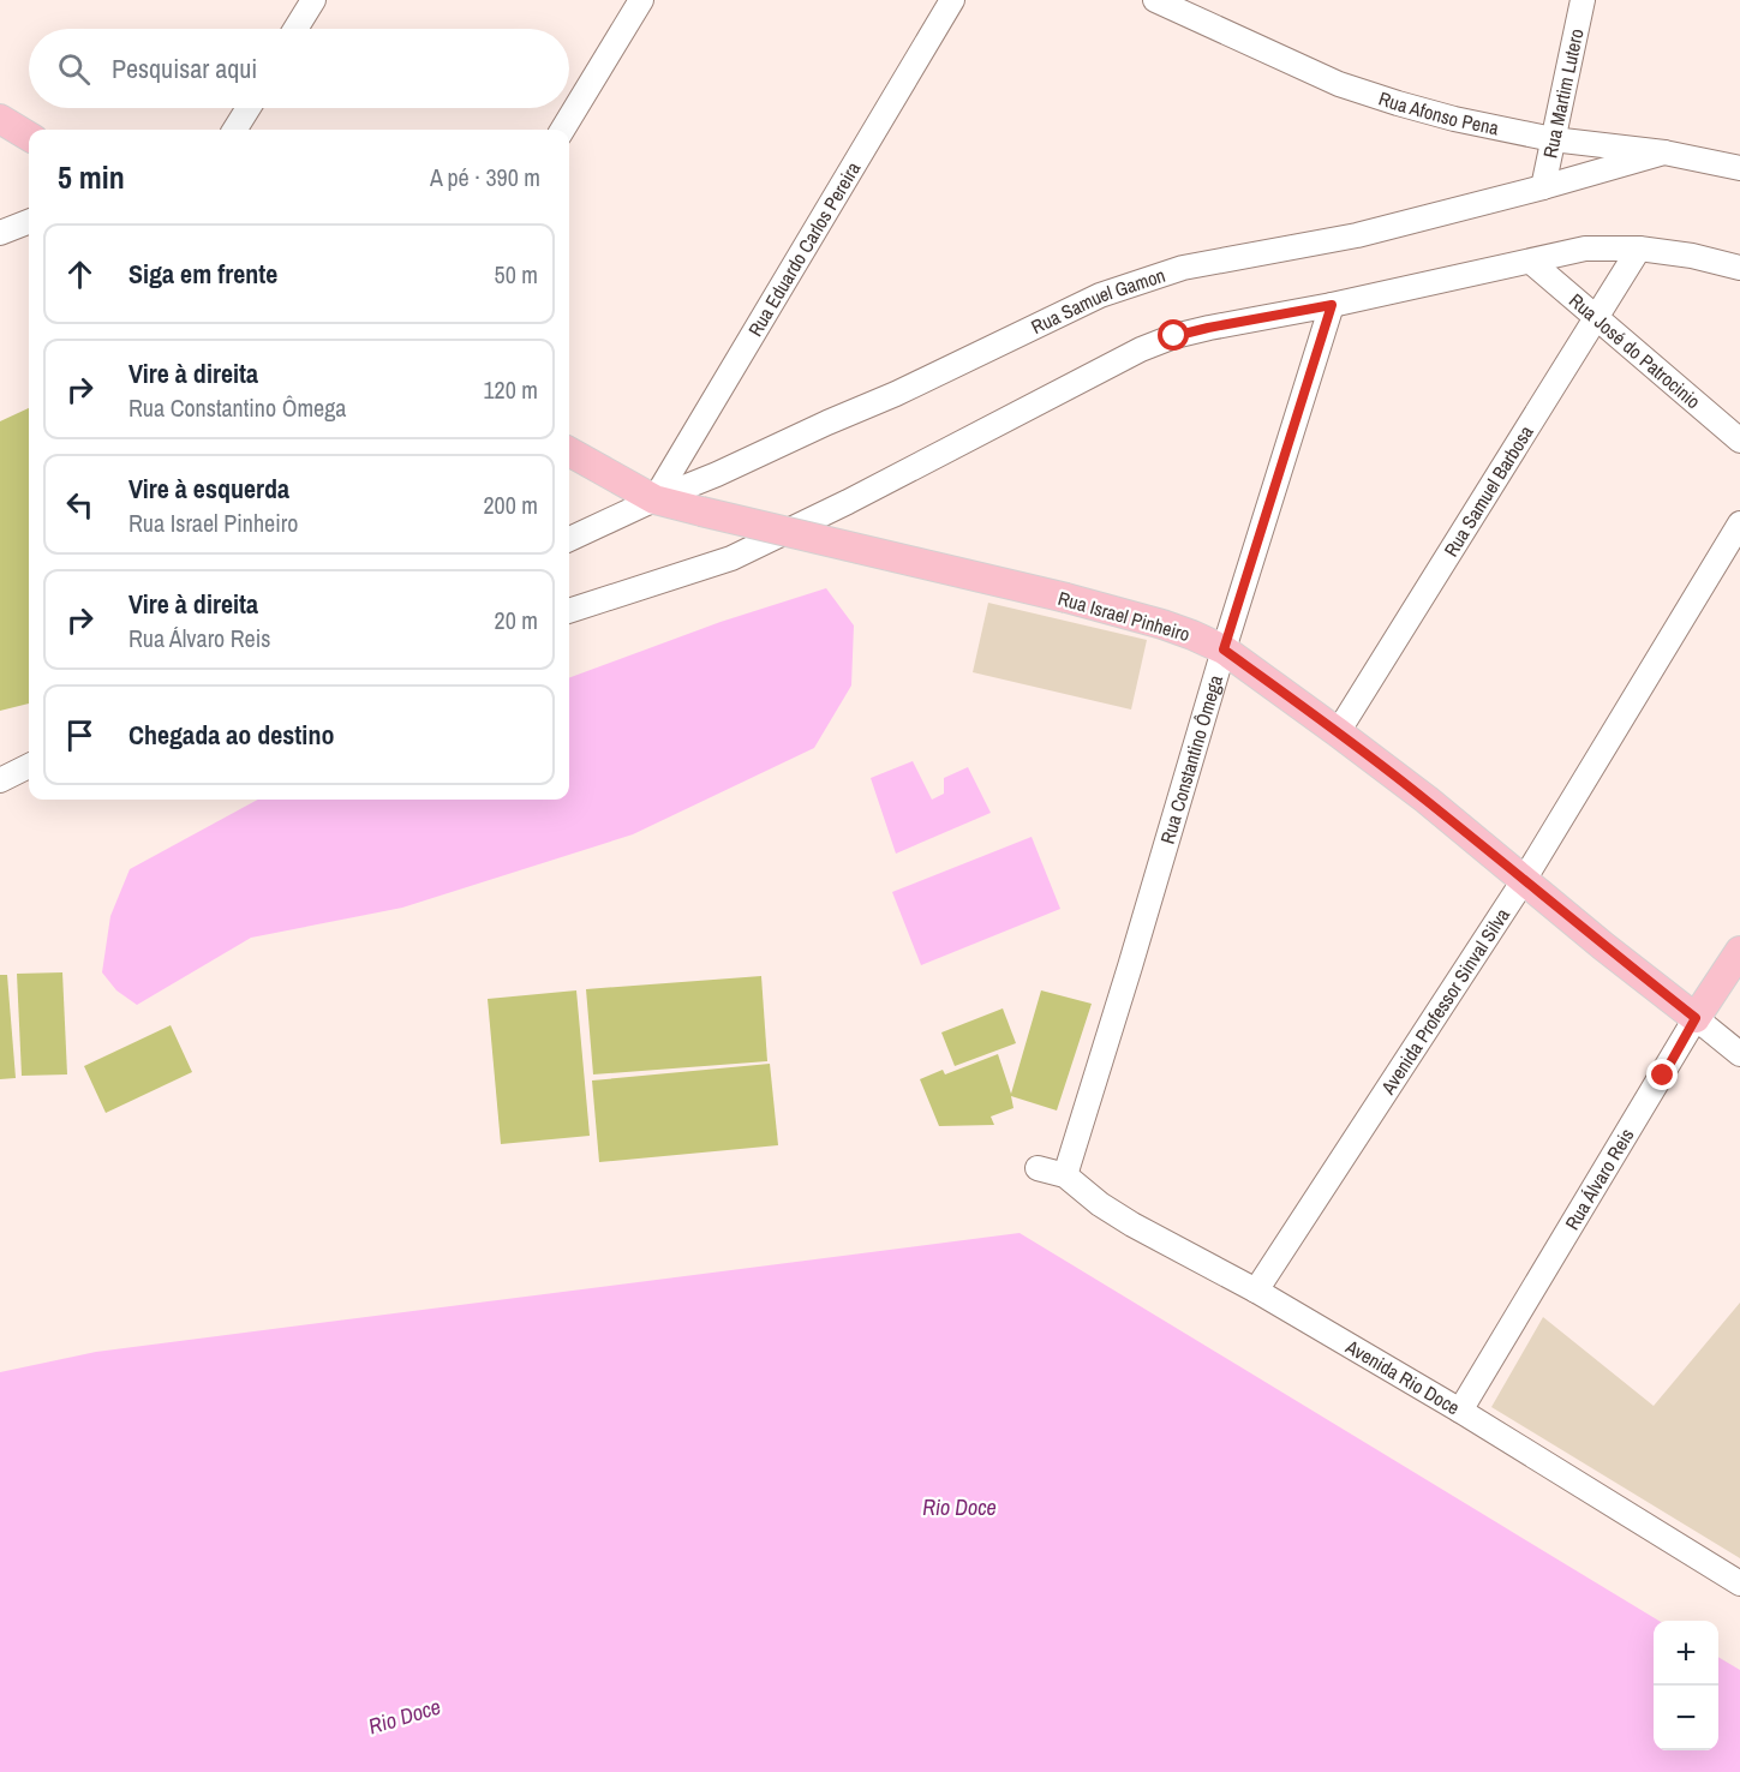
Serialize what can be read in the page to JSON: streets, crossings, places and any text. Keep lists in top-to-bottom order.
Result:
{
  "streets": {
    "main road": ["Rua Israel Pinheiro", "Rua Álvaro Reis"],
    "street": [
      "Rua Martim Lutero",
      "Rua Afonso Pena",
      "Rua Eduardo Carlos Pereira",
      "Rua Samuel Gamon",
      "Rua José do Patrocinio",
      "Rua Samuel Barbosa",
      "Rua Constantino Ômega",
      "Avenida Professor Sinval Silva",
      "Avenida Rio Doce"
    ]
  },
  "crossings": [
    ["Rua Martim Lutero", "Rua Afonso Pena"],
    ["Rua Martim Lutero", "Rua Samuel Gamon"],
    ["Rua Afonso Pena", "Rua Samuel Gamon"],
    ["Rua Eduardo Carlos Pereira", "Rua Samuel Gamon"],
    ["Rua Eduardo Carlos Pereira", "Rua Israel Pinheiro"],
    ["Rua Samuel Gamon", "Rua Israel Pinheiro"],
    ["Rua José do Patrocinio", "Rua Samuel Barbosa"],
    ["Rua Samuel Barbosa", "Rua Israel Pinheiro"],
    ["Rua Israel Pinheiro", "Rua Constantino Ômega"],
    ["Rua Israel Pinheiro", "Avenida Professor Sinval Silva"],
    ["Rua Israel Pinheiro", "Rua Álvaro Reis"],
    ["Rua Constantino Ômega", "Avenida Rio Doce"],
    ["Avenida Professor Sinval Silva", "Avenida Rio Doce"],
    ["Rua Álvaro Reis", "Avenida Rio Doce"]
  ],
  "water": ["Rio Doce"],
  "page": {
    "search": "Pesquisar aqui",
    "heading": ["5 min", "A pé · 390 m"],
    "list": [
      ["Siga em frente", "50 m"],
      ["Vire à direita", "Rua Constantino Ômega", "120 m"],
      ["Vire à esquerda", "Rua Israel Pinheiro", "200 m"],
      ["Vire à direita", "Rua Álvaro Reis", "20 m"],
      "Chegada ao destino"
    ],
    "map_buttons": ["+", "−"]
  }
}
